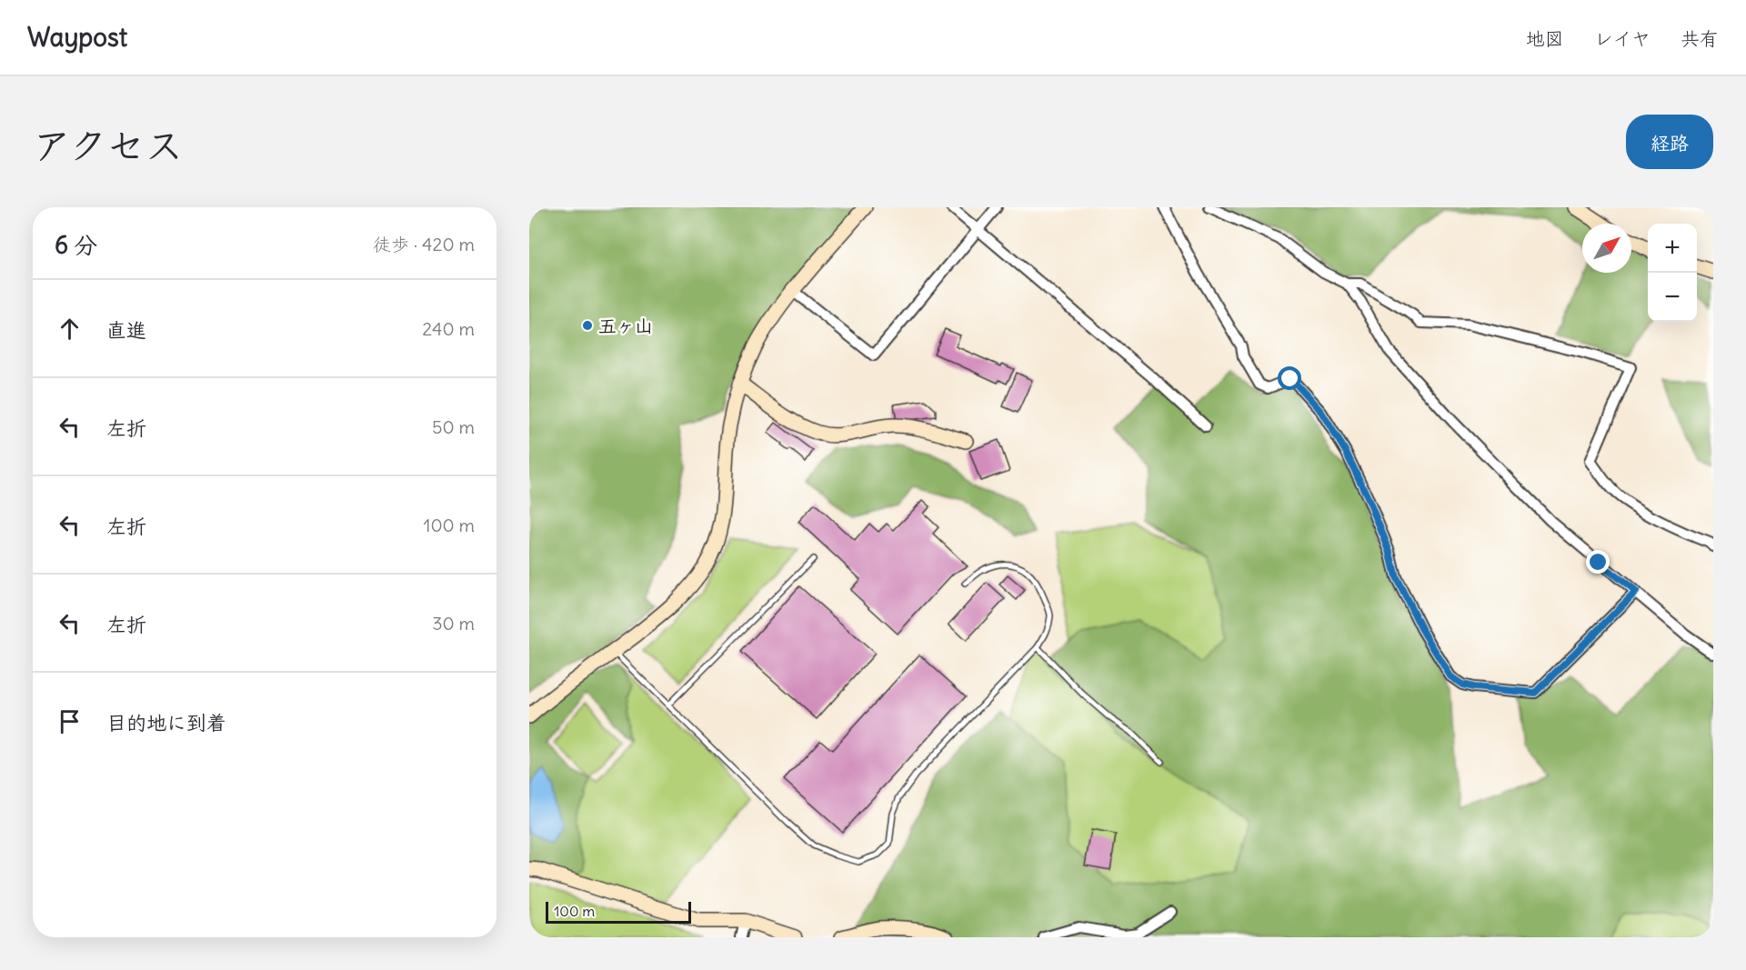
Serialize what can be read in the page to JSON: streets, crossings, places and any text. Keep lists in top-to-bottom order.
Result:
{
  "places": ["五ヶ山"],
  "scale_bar": "100 m",
  "north": "top right",
  "page": {
    "header": "Waypost",
    "nav": ["地図", "レイヤ", "共有"],
    "title": "アクセス",
    "buttons": "経路",
    "heading": ["6 分", "徒歩 · 420 m"],
    "map_buttons": ["+", "−"],
    "list": [
      ["直進", "240 m"],
      ["左折", "50 m"],
      ["左折", "100 m"],
      ["左折", "30 m"],
      "目的地に到着"
    ],
    "scale": "100 m"
  }
}
